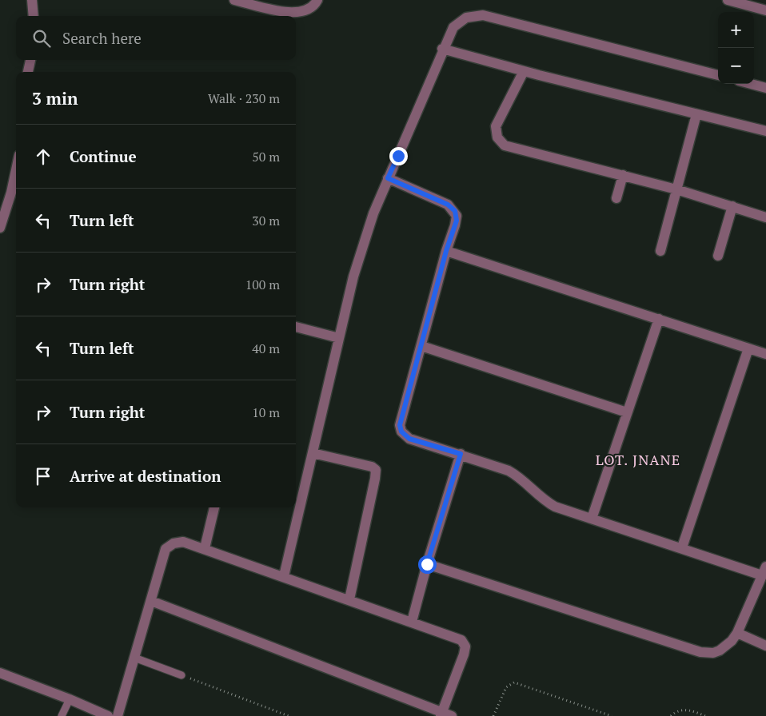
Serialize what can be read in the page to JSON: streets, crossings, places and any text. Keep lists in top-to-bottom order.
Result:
{
  "districts": ["LOT. JNANE"],
  "page": {
    "map_buttons": ["+", "−"],
    "search": "Search here",
    "heading": ["3 min", "Walk · 230 m"],
    "list": [
      ["Continue", "50 m"],
      ["Turn left", "30 m"],
      ["Turn right", "100 m"],
      ["Turn left", "40 m"],
      ["Turn right", "10 m"],
      "Arrive at destination"
    ]
  }
}
